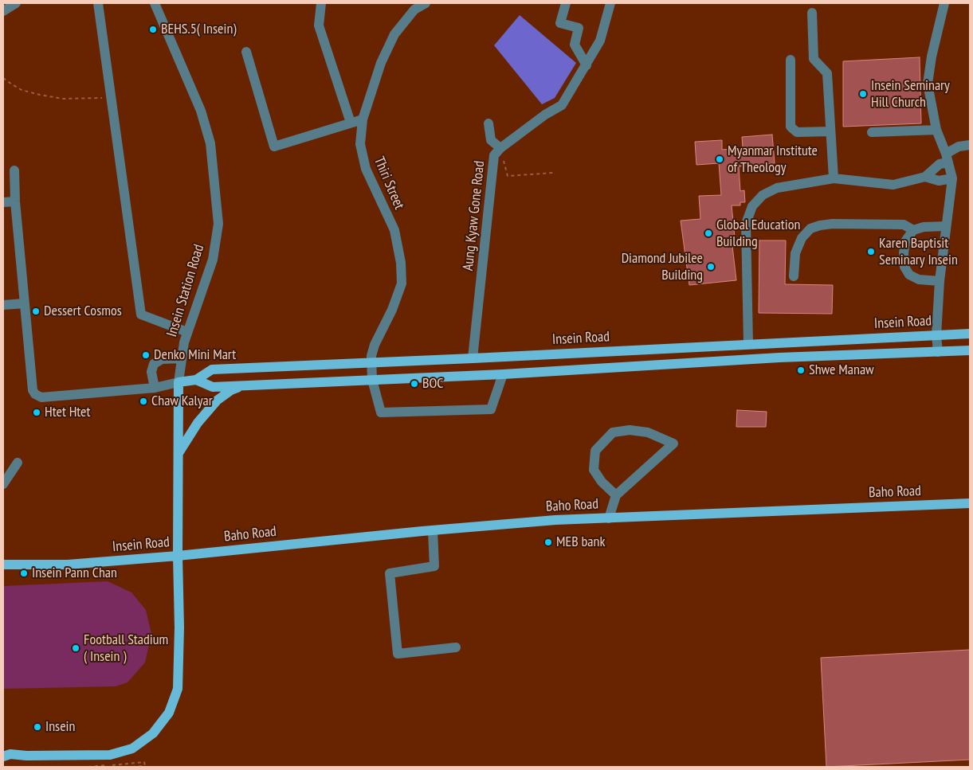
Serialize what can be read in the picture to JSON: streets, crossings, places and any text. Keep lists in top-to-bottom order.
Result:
{
  "streets": {
    "main road": ["Insein Road", "Baho Road"],
    "street": ["Thiri Street", "Aung Kyaw Gone Road", "Insein Station Road"]
  },
  "crossings": [
    ["Thiri Street", "Insein Road"],
    ["Aung Kyaw Gone Road", "Insein Road"],
    ["Insein Station Road", "Insein Road"],
    ["Insein Road", "Baho Road"]
  ],
  "places": [
    "BEHS.5( Insein)",
    "Insein Seminary Hill Church",
    "Myanmar Institute of Theology",
    "Global Education Building",
    "Karen Baptisit Seminary Insein",
    "Diamond Jubilee Building",
    "Dessert Cosmos",
    "Denko Mini Mart",
    "Shwe Manaw",
    "BOC",
    "Chaw Kalyar",
    "Htet Htet",
    "MEB bank",
    "Insein Pann Chan",
    "Football Stadium ( Insein )",
    "Insein"
  ]
}
